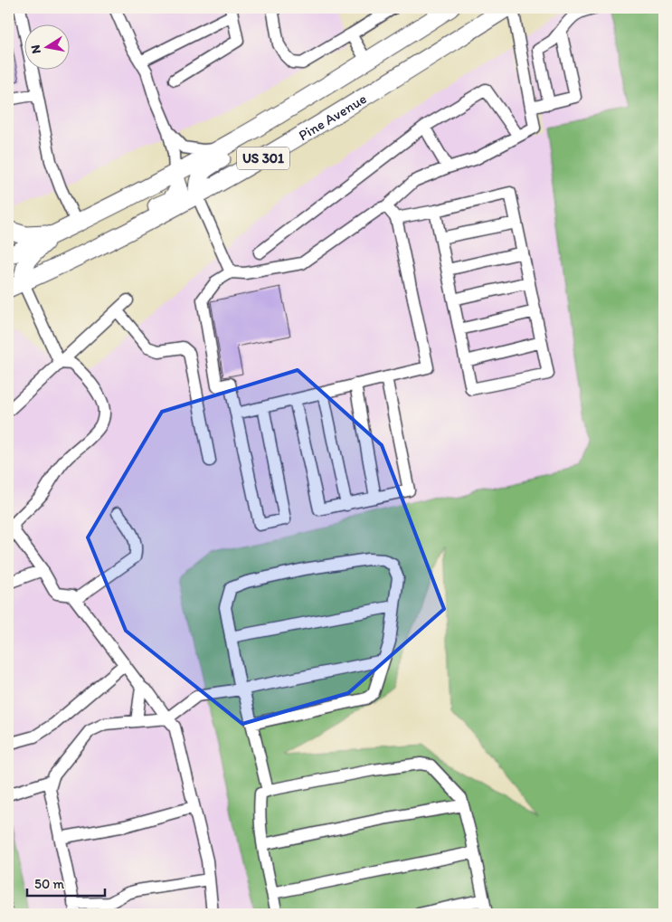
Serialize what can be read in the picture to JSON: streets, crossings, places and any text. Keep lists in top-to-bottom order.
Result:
{
  "streets": {
    "highway": ["Pine Avenue", "US 301"]
  },
  "scale_bar": "50 m",
  "north": "left"
}
